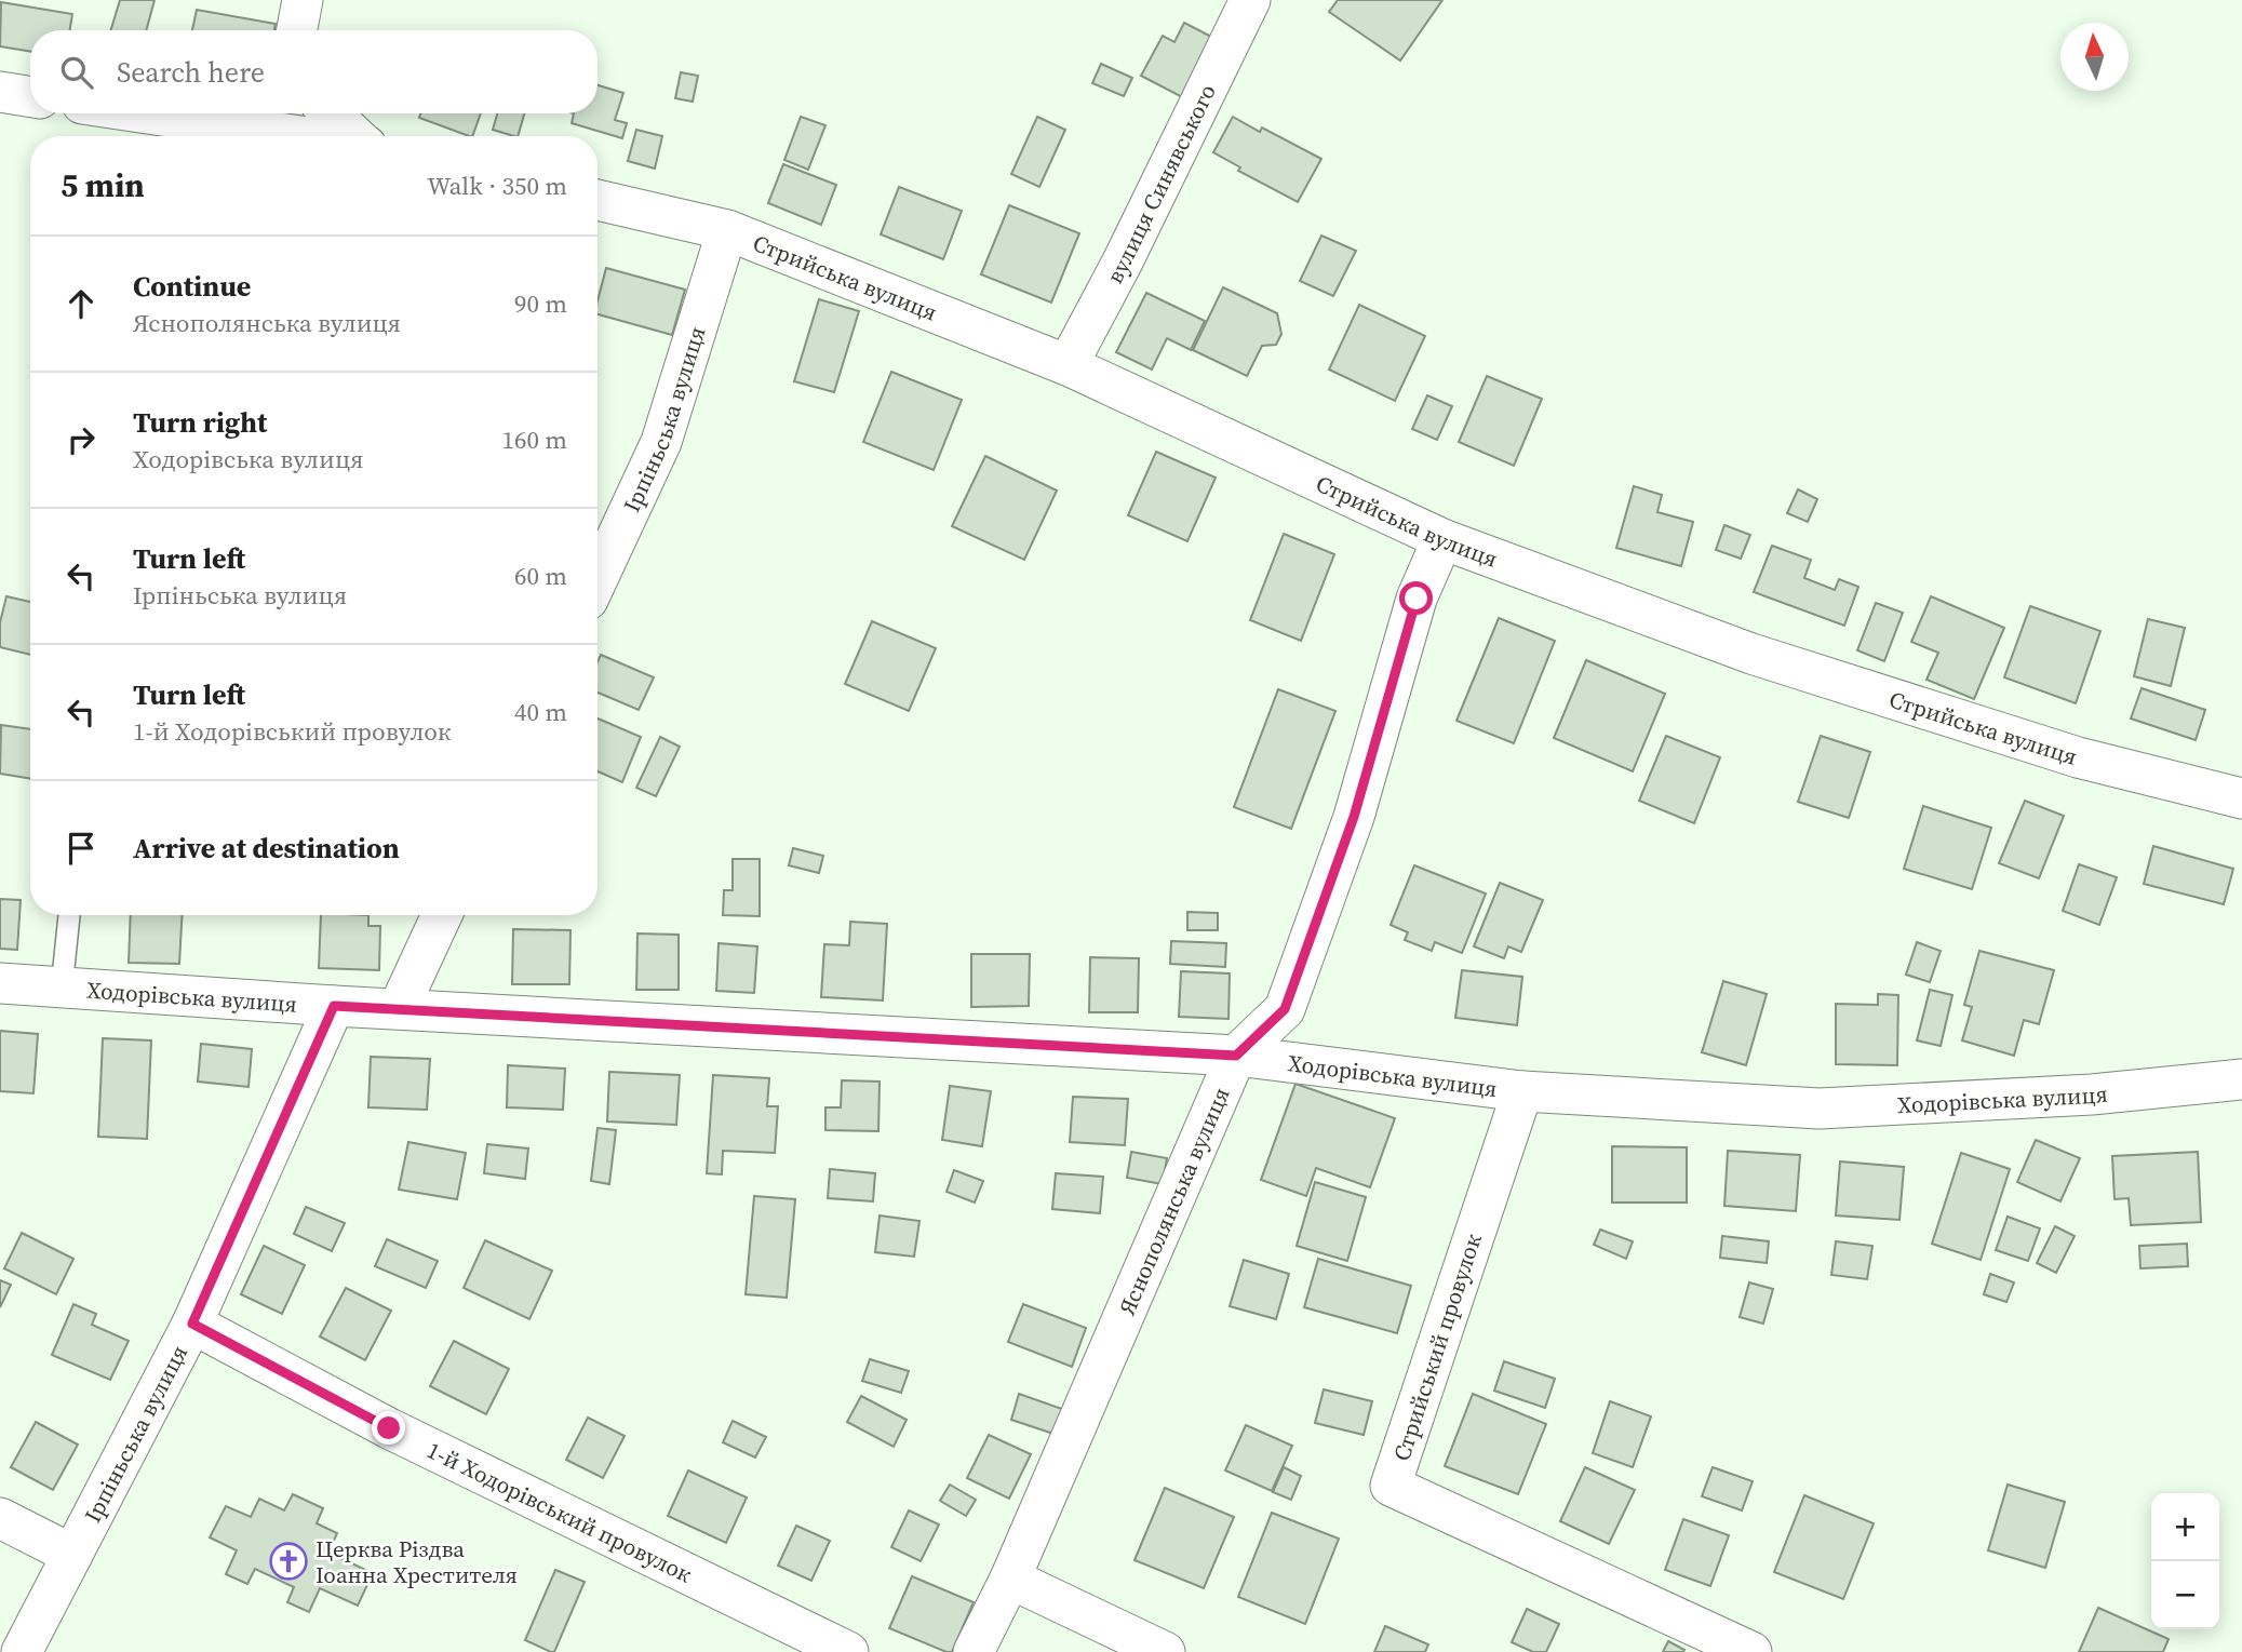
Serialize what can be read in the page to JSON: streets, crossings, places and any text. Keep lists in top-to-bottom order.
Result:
{
  "streets": {
    "street": [
      "вулиця Синявського",
      "Стрийська вулиця",
      "Ірпіньська вулиця",
      "Ходорівська вулиця",
      "Яснополянська вулиця",
      "Стрийський провулок",
      "1-й Ходорівський провулок"
    ]
  },
  "crossings": [
    ["вулиця Синявського", "Стрийська вулиця"],
    ["Стрийська вулиця", "Ірпіньська вулиця"],
    ["Стрийська вулиця", "Яснополянська вулиця"],
    ["Ірпіньська вулиця", "Ходорівська вулиця"],
    ["Ірпіньська вулиця", "1-й Ходорівський провулок"],
    ["Ходорівська вулиця", "Яснополянська вулиця"],
    ["Ходорівська вулиця", "Стрийський провулок"]
  ],
  "places": {
    "church": ["Церква Різдва Іоанна Хрестителя"]
  },
  "north": "top",
  "page": {
    "search": "Search here",
    "heading": ["5 min", "Walk · 350 m"],
    "list": [
      ["Continue", "Яснополянська вулиця", "90 m"],
      ["Turn right", "Ходорівська вулиця", "160 m"],
      ["Turn left", "Ірпіньська вулиця", "60 m"],
      ["Turn left", "1-й Ходорівський провулок", "40 m"],
      "Arrive at destination"
    ],
    "map_buttons": ["+", "−"]
  }
}
